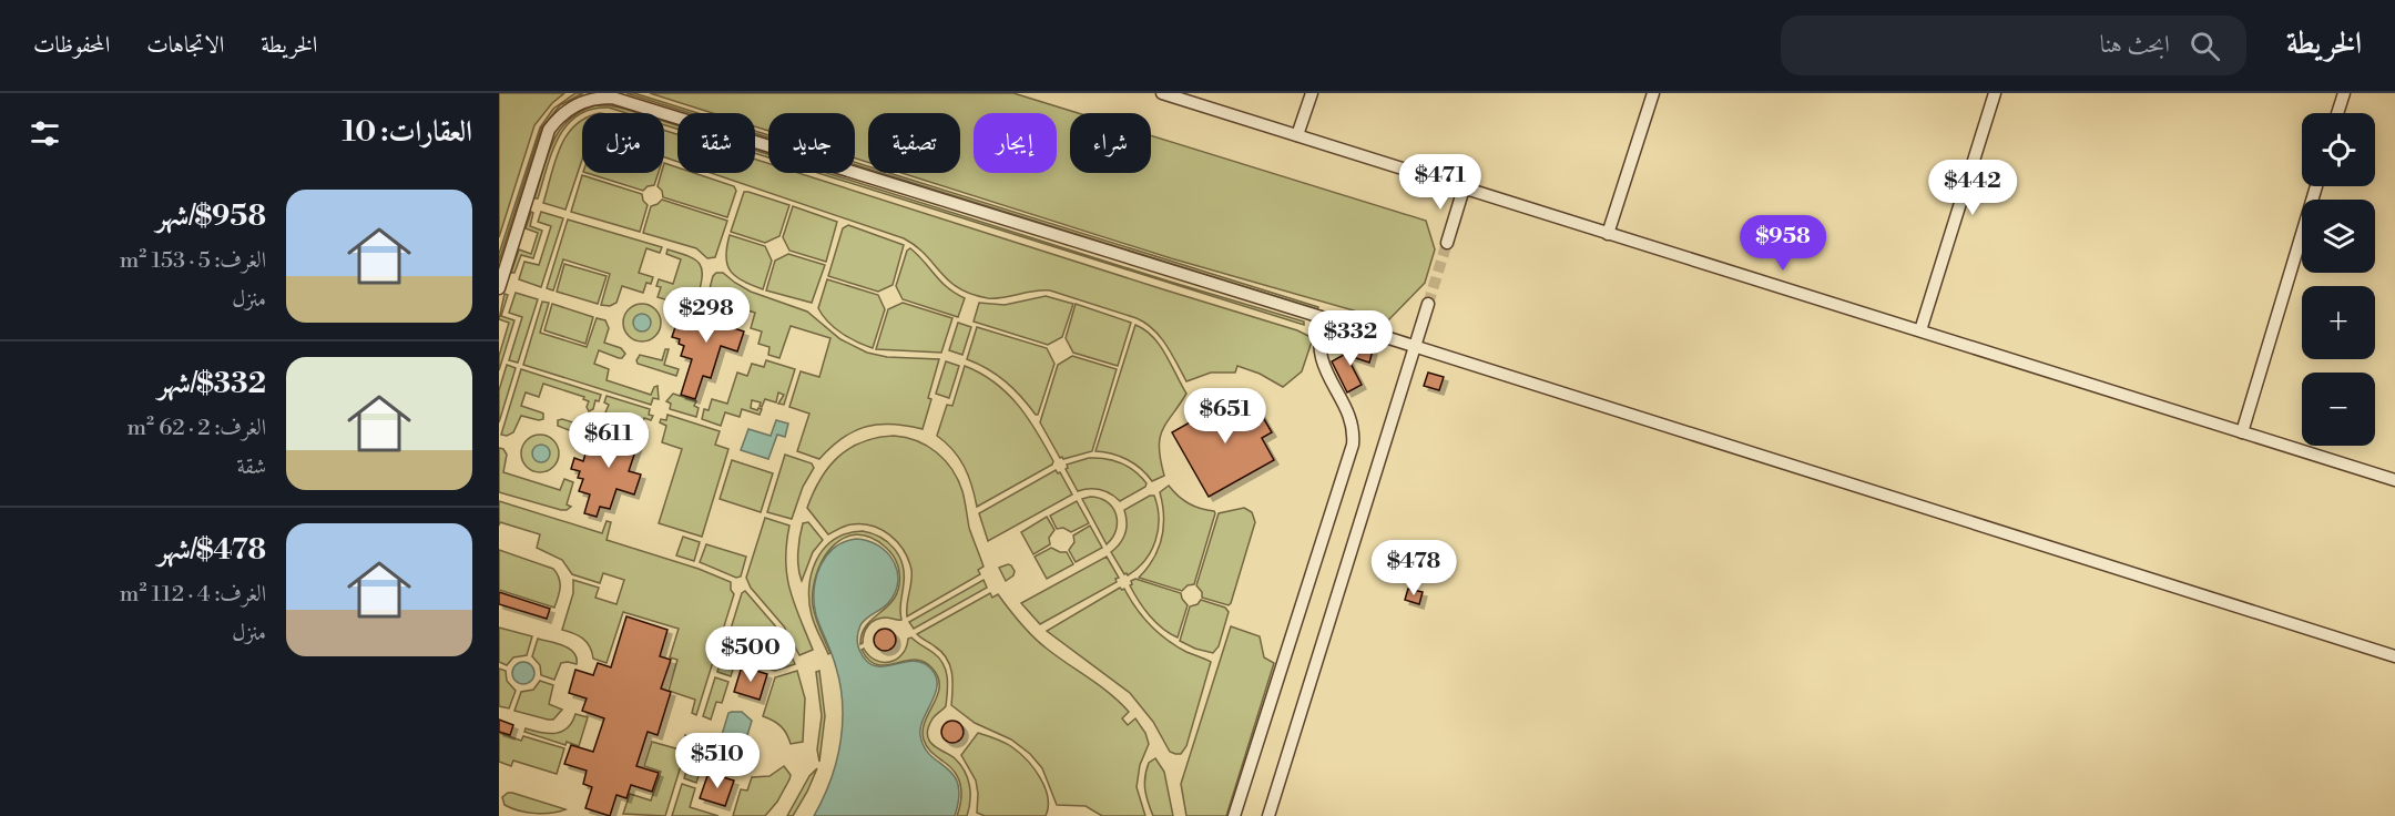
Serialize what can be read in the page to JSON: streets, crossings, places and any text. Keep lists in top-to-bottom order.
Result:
{
  "page": {
    "header": "الخريطة",
    "search": "ابحث هنا",
    "nav": ["الخريطة", "الاتجاهات", "المحفوظات"],
    "heading": "العقارات: 10",
    "map_buttons": ["+", "−"],
    "chip": [
      "شراء",
      "إيجار",
      "تصفية",
      "جديد",
      "شقة",
      "منزل"
    ],
    "price": [
      "$471",
      "$442",
      "$958",
      "$298",
      "$332",
      "$651",
      "$611",
      "$478",
      "$500",
      "$510"
    ],
    "list": [
      {
        "name": "$958/شهر",
        "note": "الغرف: 5 · 153 m² · منزل"
      },
      {
        "name": "$332/شهر",
        "note": "الغرف: 2 · 62 m² · شقة"
      },
      {
        "name": "$478/شهر",
        "note": "الغرف: 4 · 112 m² · منزل"
      }
    ]
  }
}
